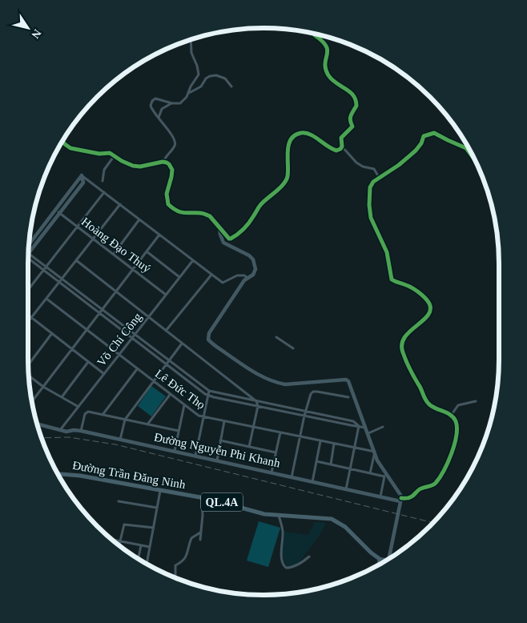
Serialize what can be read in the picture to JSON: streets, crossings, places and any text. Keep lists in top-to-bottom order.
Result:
{
  "streets": {
    "main road": ["Đường Trần Đăng Ninh", "QL.4A"],
    "street": [
      "Hoàng Đạo Thuý",
      "Võ Chí Công",
      "Lê Đức Thọ",
      "Đường Nguyễn Phi Khanh"
    ]
  },
  "crossings": [
    ["Hoàng Đạo Thuý", "Võ Chí Công"],
    ["Võ Chí Công", "Lê Đức Thọ"],
    ["Võ Chí Công", "Đường Nguyễn Phi Khanh"]
  ],
  "north": "bottom right"
}
